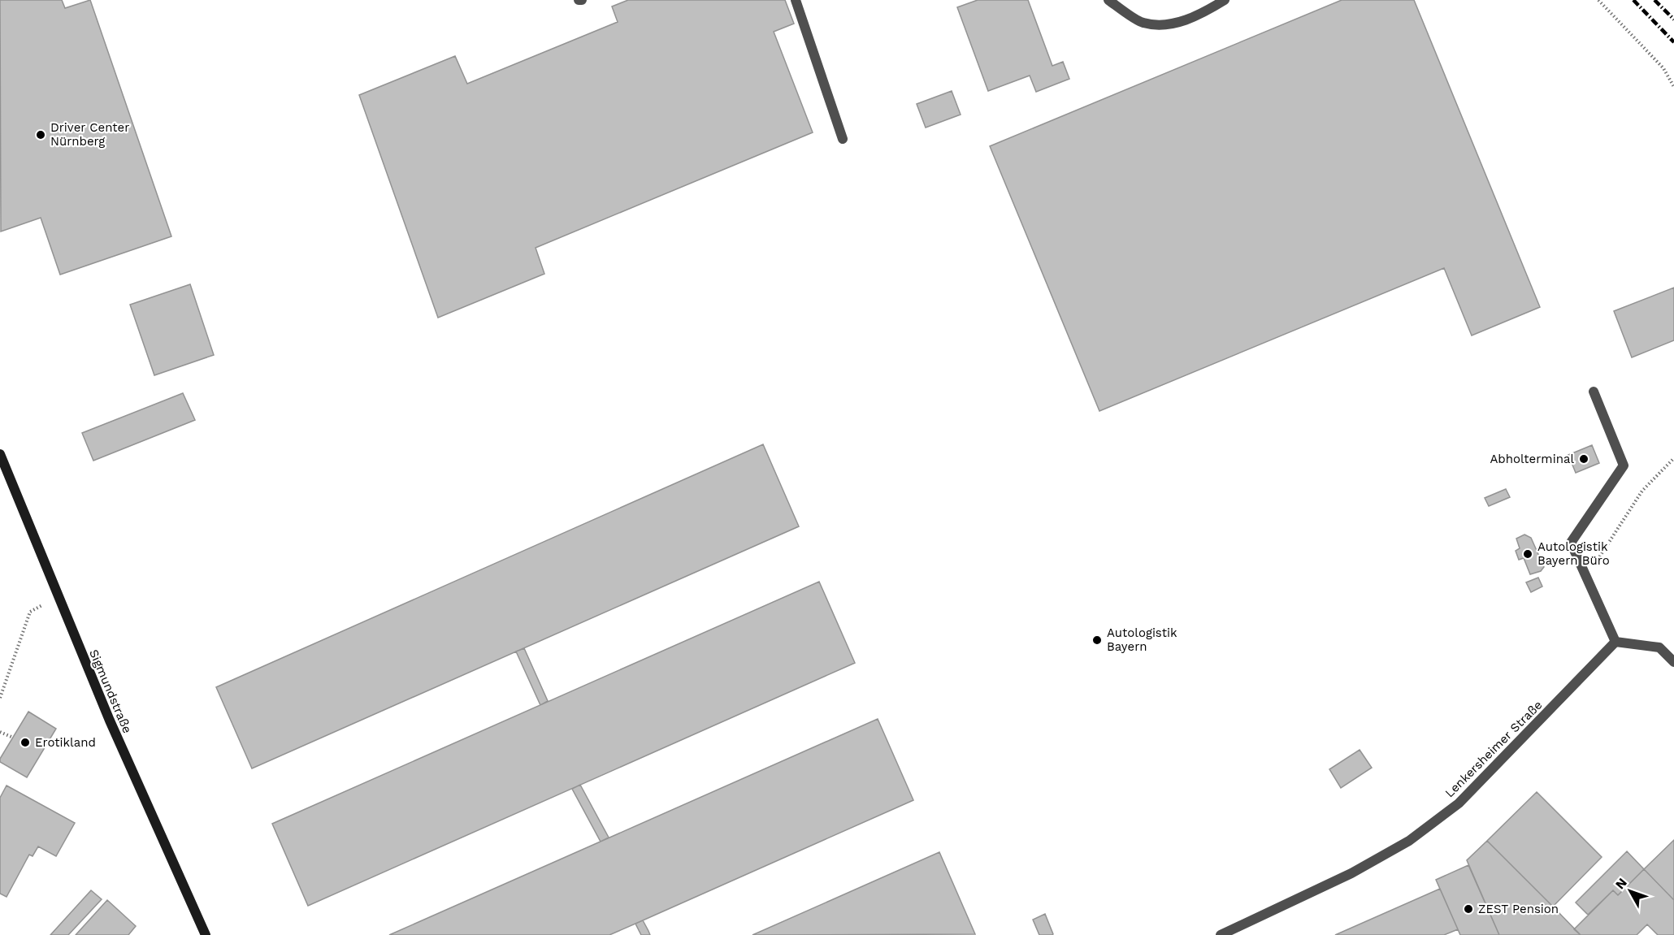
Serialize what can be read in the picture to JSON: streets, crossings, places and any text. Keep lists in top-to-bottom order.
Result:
{
  "streets": {
    "main road": ["Sigmundstraße"],
    "street": ["Lenkersheimer Straße"]
  },
  "places": [
    "Driver Center Nürnberg",
    "Abholterminal",
    "Autologistik Bayern Büro",
    "Autologistik Bayern",
    "Erotikland",
    "ZEST Pension"
  ],
  "north": "top left"
}
